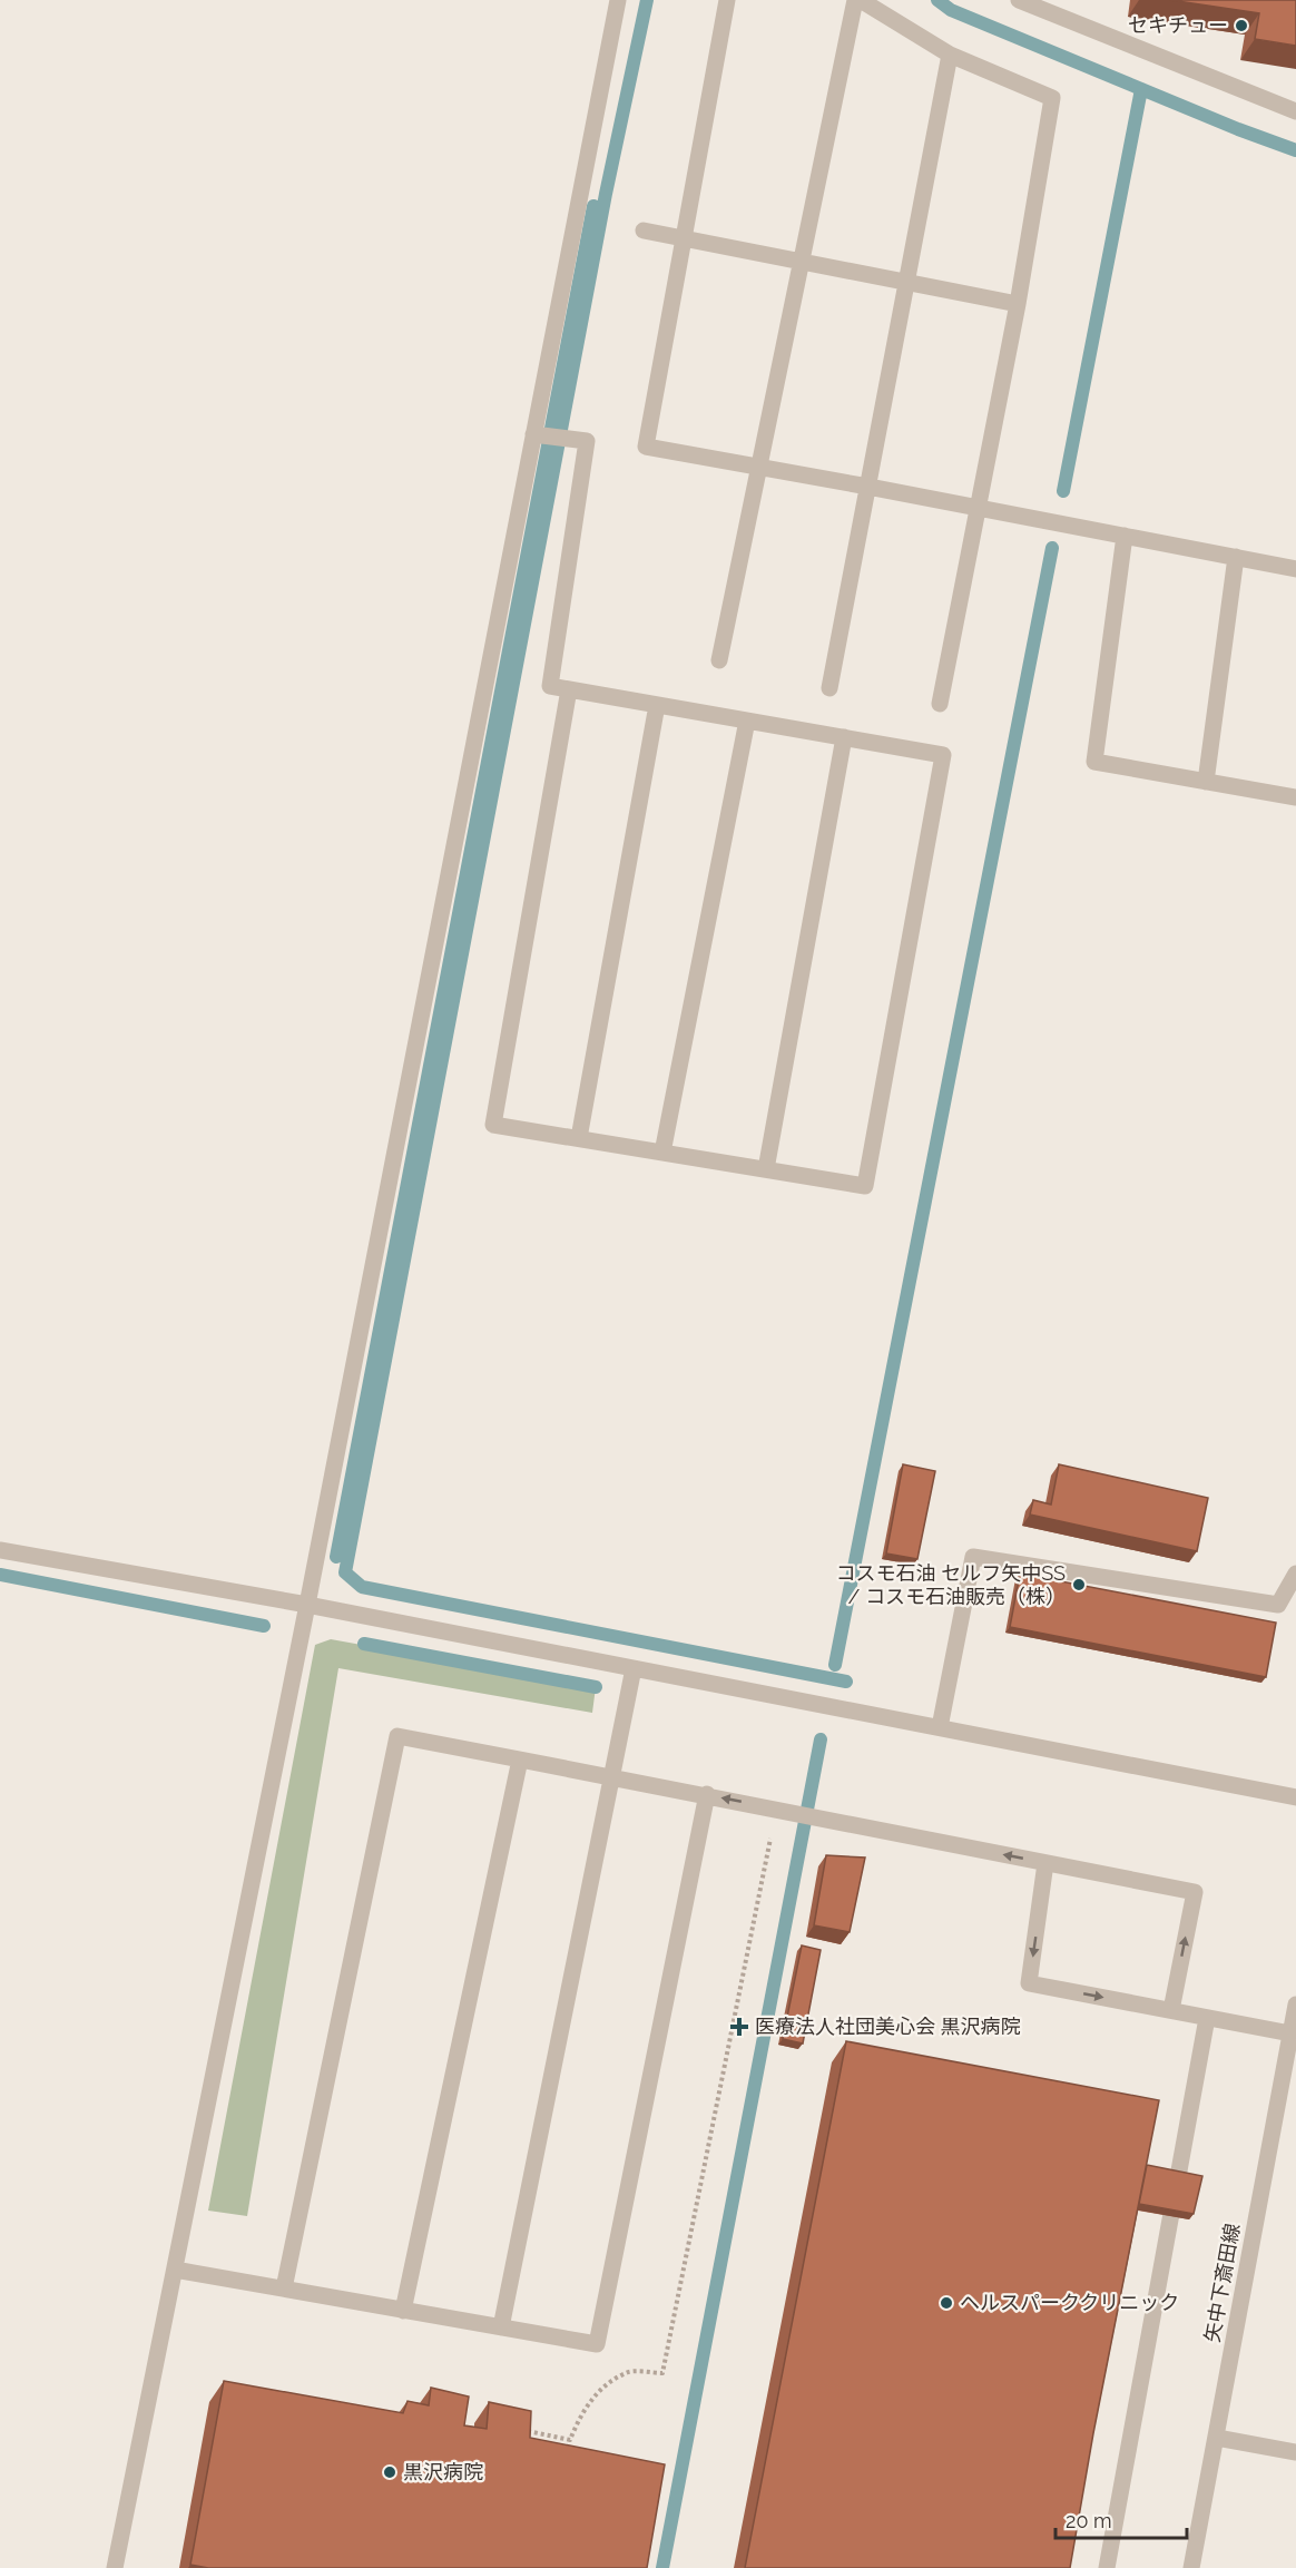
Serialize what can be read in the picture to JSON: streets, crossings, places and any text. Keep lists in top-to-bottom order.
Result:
{
  "streets": {
    "street": ["矢中下斎田線"]
  },
  "places": {
    "other": [
      "セキチュー",
      "コスモ石油 セルフ矢中SS / コスモ石油販売（株）",
      "ヘルスパーククリニック",
      "黒沢病院"
    ],
    "health": ["医療法人社団美心会 黒沢病院"]
  },
  "scale_bar": "20 m"
}
